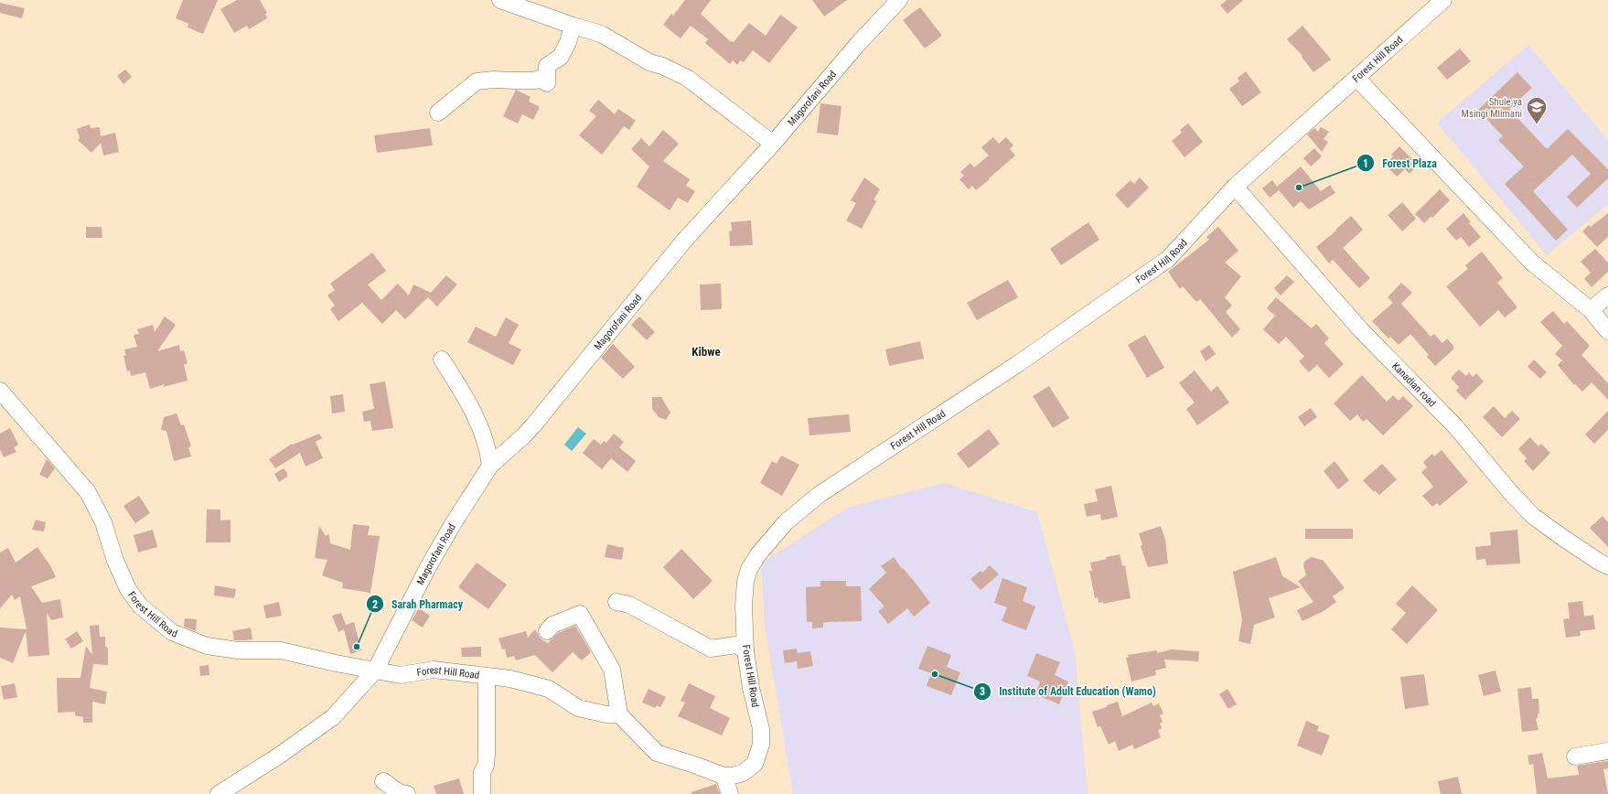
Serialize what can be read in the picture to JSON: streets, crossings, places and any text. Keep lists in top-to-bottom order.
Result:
{
  "streets": {
    "street": ["Forest Hill Road", "Magorofani Road", "Kanadian road"]
  },
  "crossings": [
    ["Forest Hill Road", "Magorofani Road"],
    ["Forest Hill Road", "Kanadian road"]
  ],
  "districts": ["Kibwe"],
  "places": {
    "school or university": ["Shule ya Msingi Mlimani"],
    "other": ["Forest Plaza", "Sarah Pharmacy", "Institute of Adult Education (Wamo)"]
  }
}
